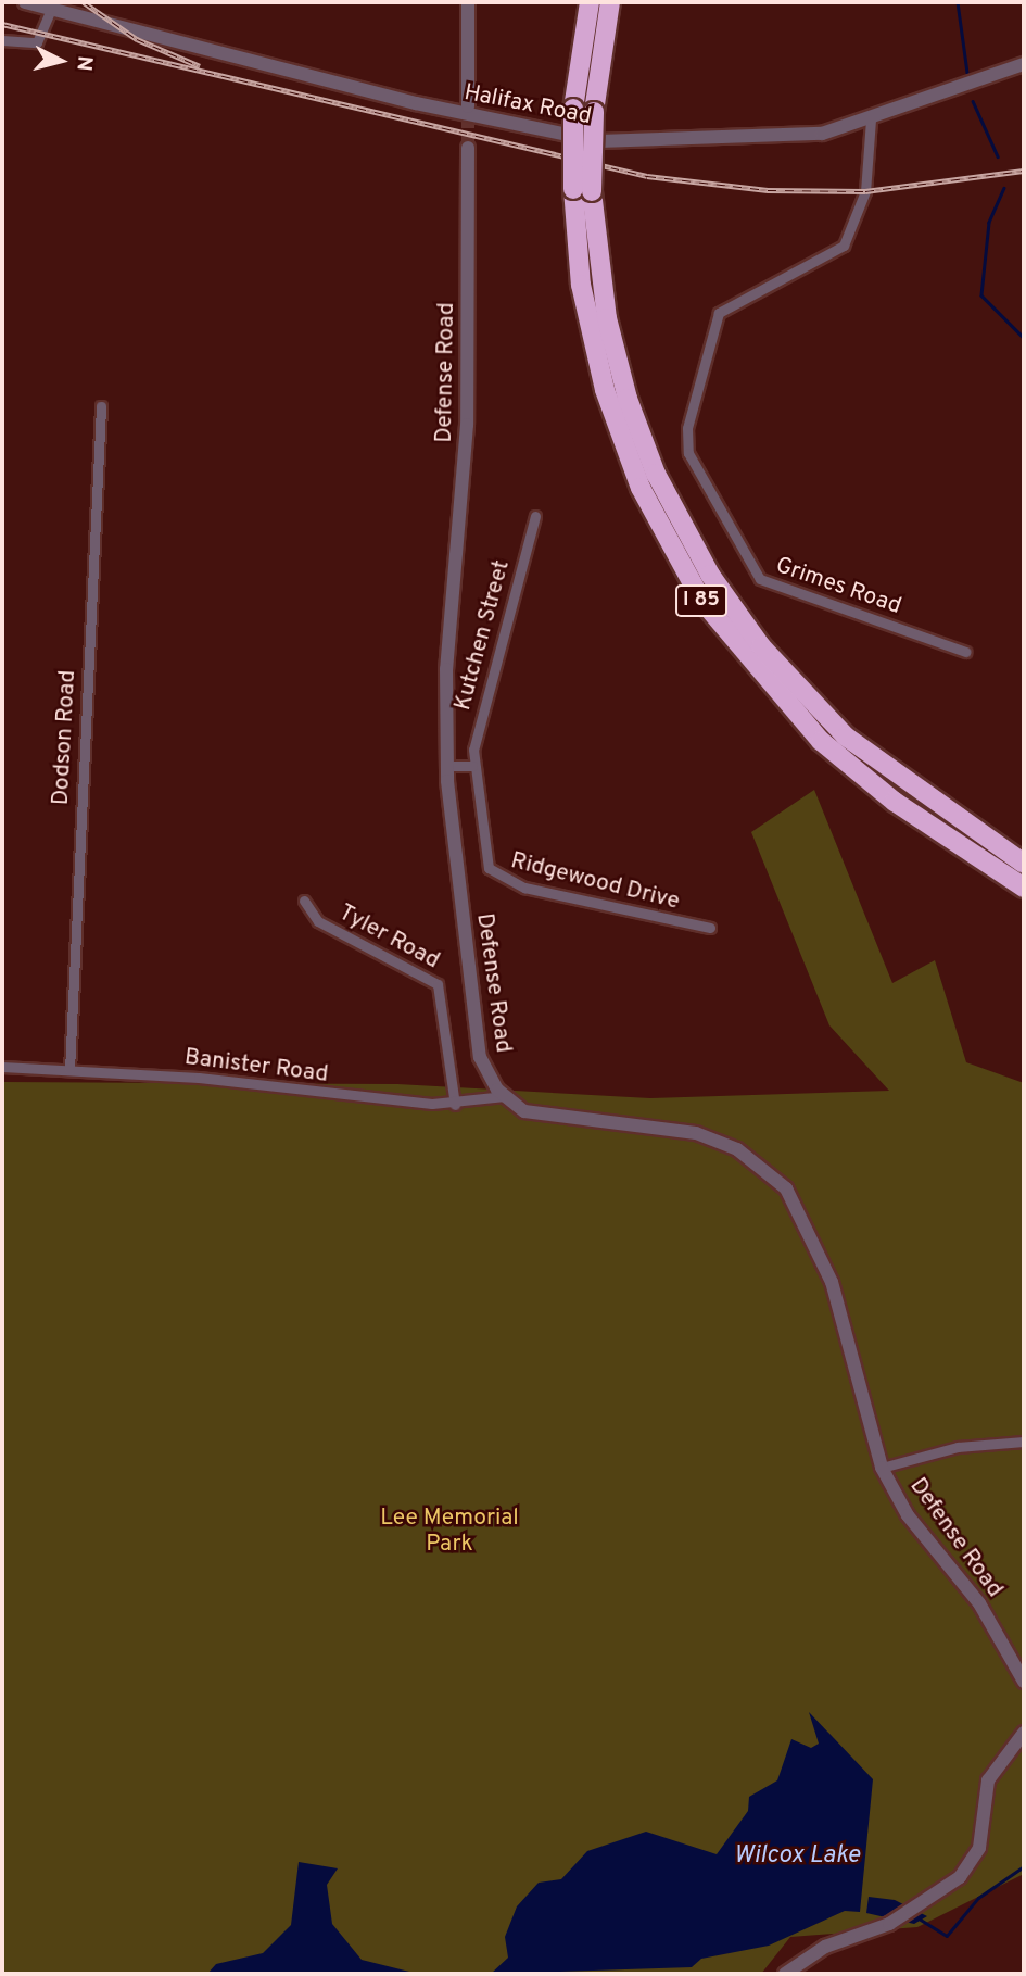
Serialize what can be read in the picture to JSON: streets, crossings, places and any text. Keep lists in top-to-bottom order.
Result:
{
  "streets": {
    "highway": ["I 85"],
    "street": [
      "Halifax Road",
      "Defense Road",
      "Grimes Road",
      "Kutchen Street",
      "Dodson Road",
      "Ridgewood Drive",
      "Tyler Road",
      "Banister Road"
    ]
  },
  "crossings": [
    ["Halifax Road", "Grimes Road"],
    ["Defense Road", "Banister Road"],
    ["Kutchen Street", "Ridgewood Drive"],
    ["Dodson Road", "Banister Road"],
    ["Tyler Road", "Banister Road"]
  ],
  "water": ["Wilcox Lake"],
  "parks": ["Lee Memorial Park"],
  "north": "right"
}
